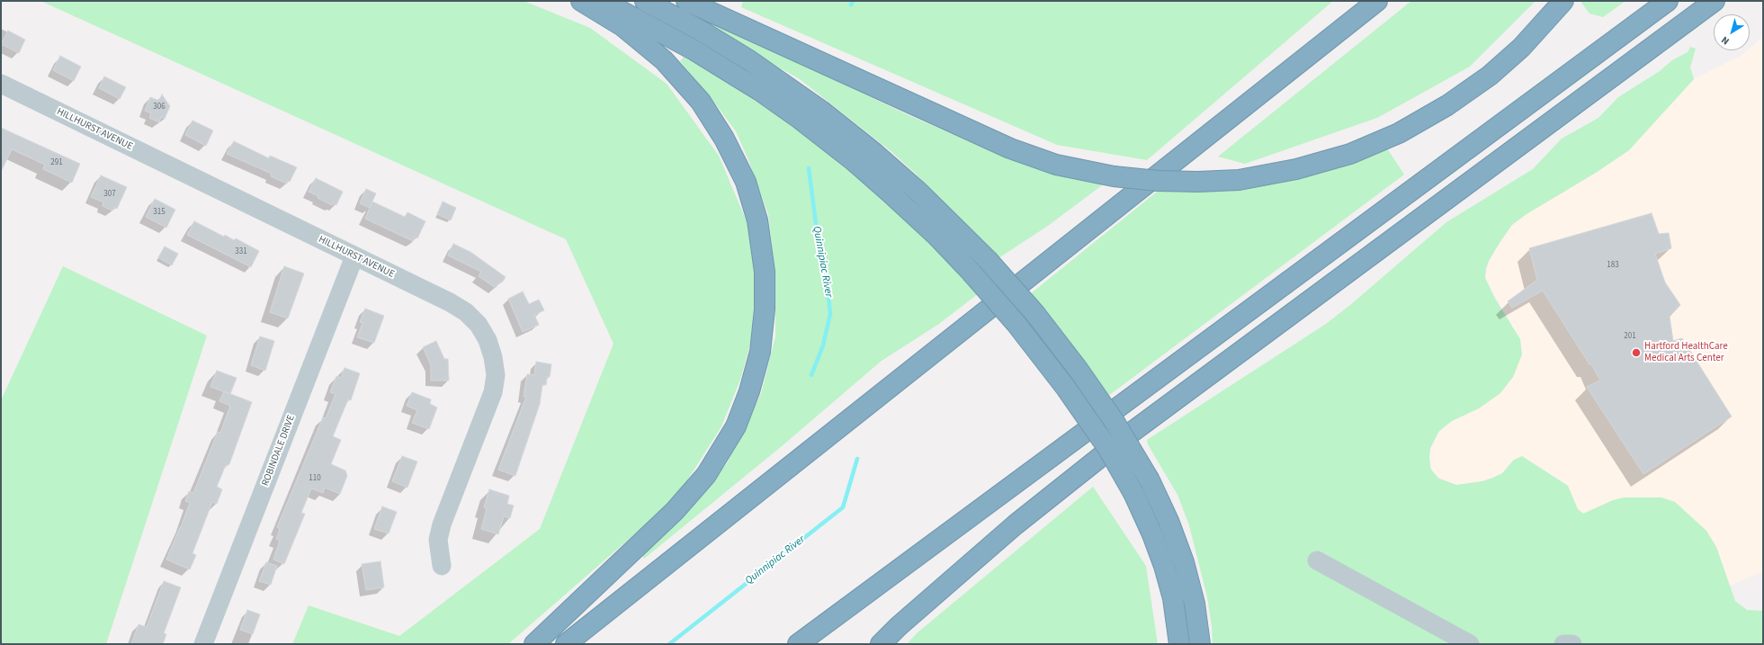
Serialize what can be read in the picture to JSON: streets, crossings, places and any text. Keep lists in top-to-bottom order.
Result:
{
  "streets": {
    "street": ["HILLHURST AVENUE", "ROBINDALE DRIVE"]
  },
  "crossings": [
    ["HILLHURST AVENUE", "ROBINDALE DRIVE"]
  ],
  "water": ["Quinnipiac River"],
  "places": ["Hartford HealthCare Medical Arts Center"],
  "house_numbers": [
    "306",
    "291",
    "307",
    "315",
    "331",
    "183",
    "201",
    "110"
  ],
  "north": "bottom left"
}
